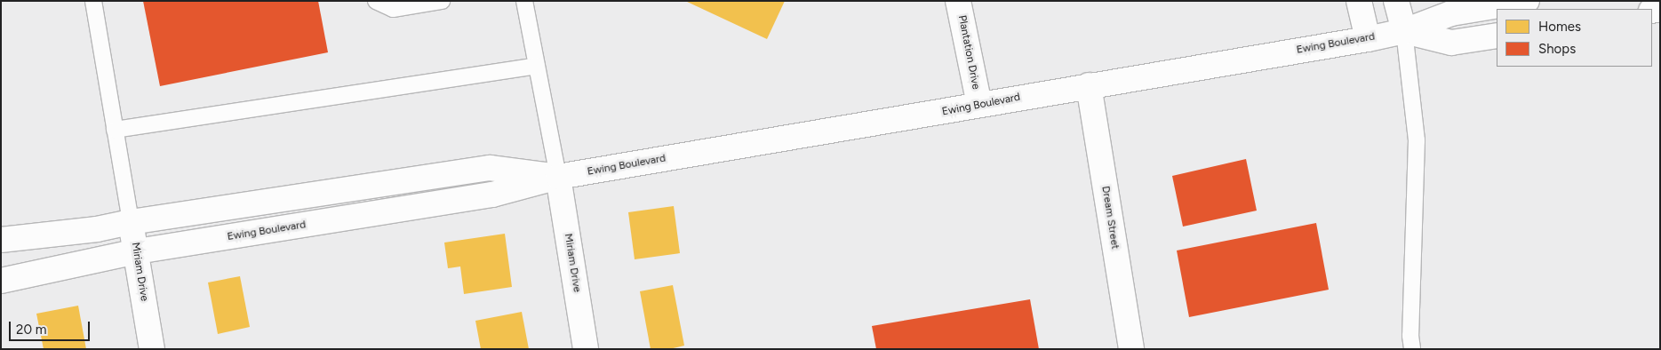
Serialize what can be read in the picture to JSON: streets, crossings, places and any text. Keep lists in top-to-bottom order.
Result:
{
  "streets": {
    "street": [
      "Ewing Boulevard",
      "Plantation Drive",
      "Dream Street",
      "Miriam Drive"
    ]
  },
  "crossings": [
    ["Ewing Boulevard", "Plantation Drive"],
    ["Ewing Boulevard", "Dream Street"],
    ["Ewing Boulevard", "Miriam Drive"]
  ],
  "legend": ["Homes", "Shops"],
  "scale_bar": "20 m"
}
